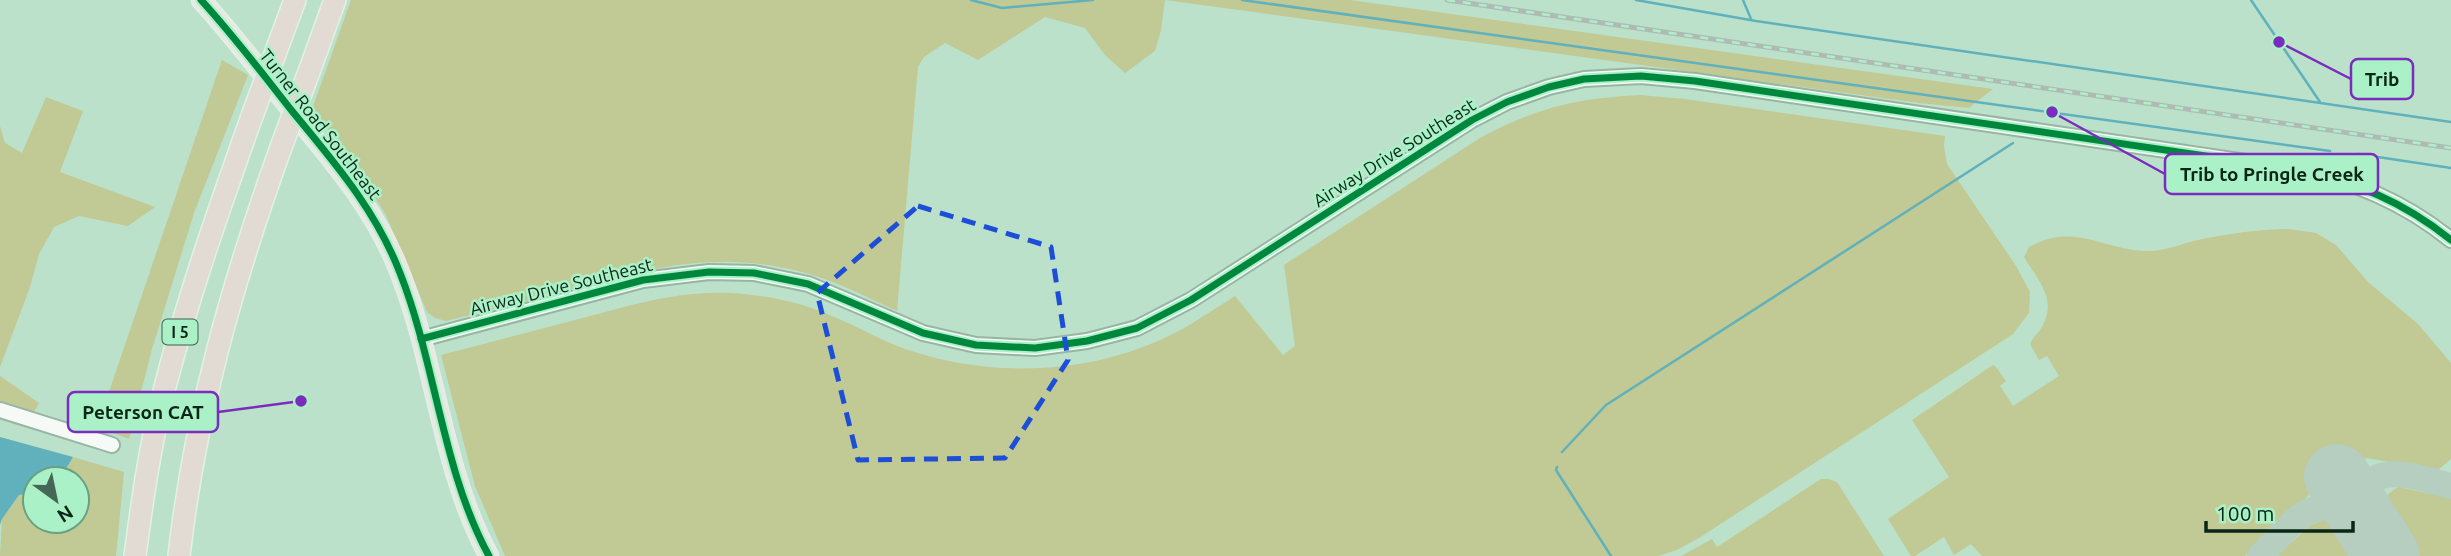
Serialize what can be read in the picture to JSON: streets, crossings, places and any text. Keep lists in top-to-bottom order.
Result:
{
  "streets": {
    "highway": ["I 5"],
    "main road": ["Turner Road Southeast"],
    "street": ["Airway Drive Southeast"]
  },
  "crossings": [
    ["Turner Road Southeast", "Airway Drive Southeast"]
  ],
  "places": ["Trib", "Trib to Pringle Creek", "Peterson CAT"],
  "scale_bar": "100 m",
  "north": "bottom right"
}
